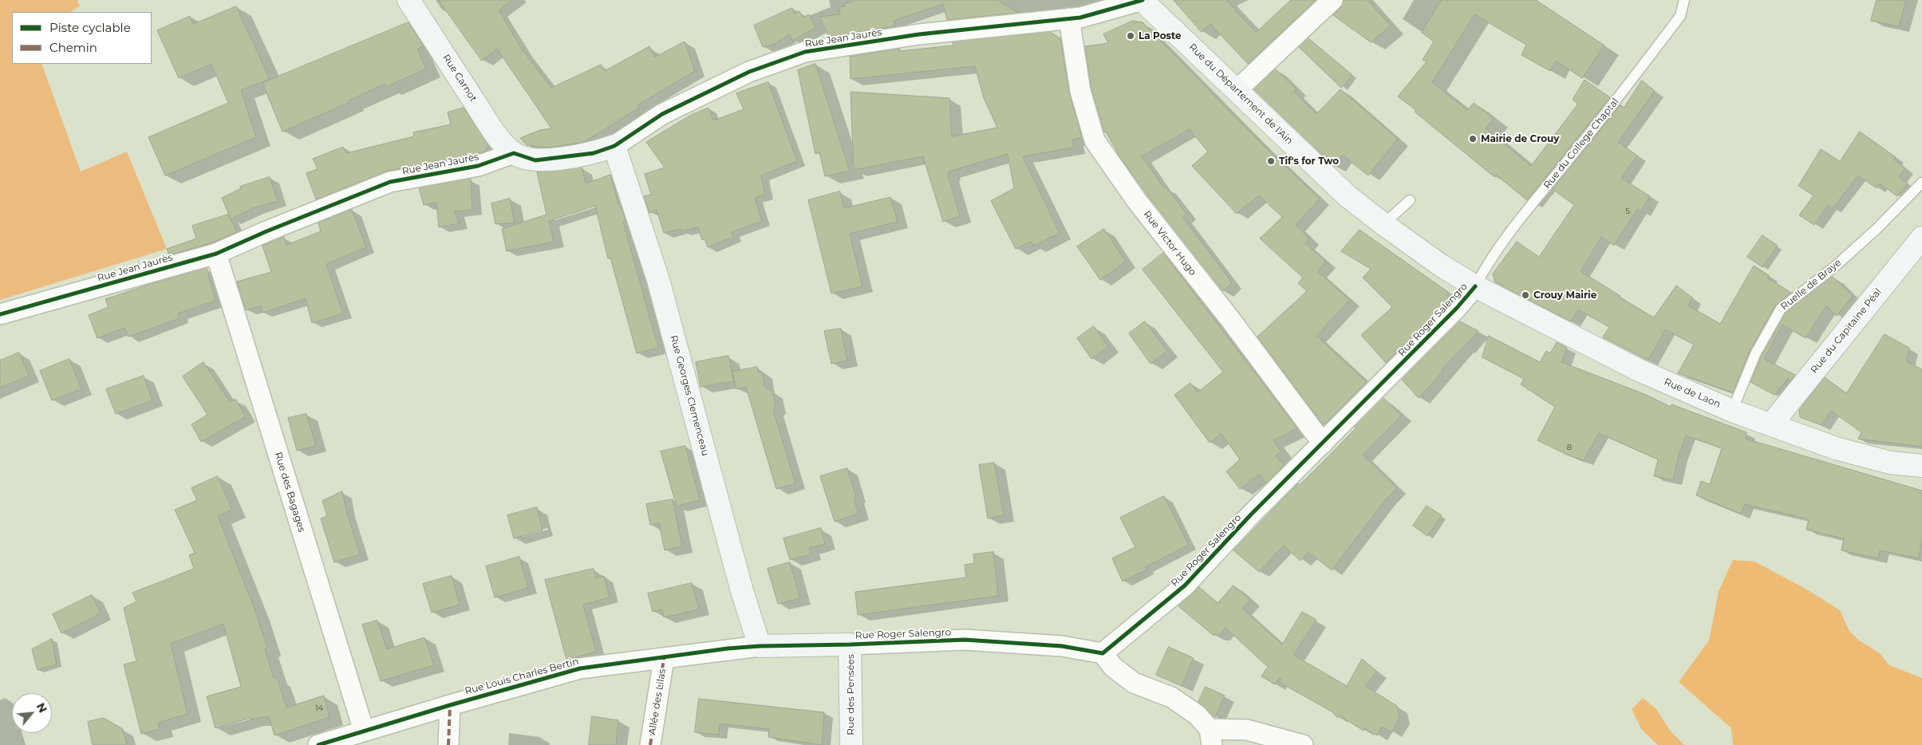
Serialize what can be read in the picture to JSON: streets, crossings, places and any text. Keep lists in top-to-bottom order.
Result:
{
  "streets": {
    "street": [
      "Rue Jean Jaurès",
      "Rue Carnot",
      "Rue du Département de l'Ain",
      "Rue Victor Hugo",
      "Rue Roger Salengro",
      "Rue du Capitaine Péal",
      "Rue de Laon",
      "Rue Georges Clemenceau",
      "Rue des Bagages",
      "Rue Louis Charles Bertin",
      "Rue des Pensées",
      "Allée des Lilas"
    ],
    "lane": ["Rue du College Chaptal", "Ruelle de Braye"]
  },
  "crossings": [
    ["Rue Jean Jaurès", "Rue Carnot"],
    ["Rue Jean Jaurès", "Rue du Département de l'Ain"],
    ["Rue Jean Jaurès", "Rue Victor Hugo"],
    ["Rue Jean Jaurès", "Rue Georges Clemenceau"],
    ["Rue Jean Jaurès", "Rue des Bagages"],
    ["Rue du Département de l'Ain", "Rue du College Chaptal"],
    ["Rue du Département de l'Ain", "Rue Roger Salengro"],
    ["Rue du Département de l'Ain", "Rue de Laon"],
    ["Rue du College Chaptal", "Rue Roger Salengro"],
    ["Rue du College Chaptal", "Rue de Laon"],
    ["Rue Victor Hugo", "Rue Roger Salengro"],
    ["Ruelle de Braye", "Rue de Laon"],
    ["Rue Roger Salengro", "Rue de Laon"],
    ["Rue Roger Salengro", "Rue des Pensées"],
    ["Rue du Capitaine Péal", "Rue de Laon"],
    ["Rue Georges Clemenceau", "Rue Louis Charles Bertin"],
    ["Rue des Bagages", "Rue Louis Charles Bertin"],
    ["Rue Louis Charles Bertin", "Allée des Lilas"]
  ],
  "places": [
    "La Poste",
    "Mairie de Crouy",
    "Tif's for Two",
    "Crouy Mairie"
  ],
  "house_numbers": ["5", "8", "14"],
  "legend": ["Piste cyclable", "Chemin"],
  "north": "top right"
}
